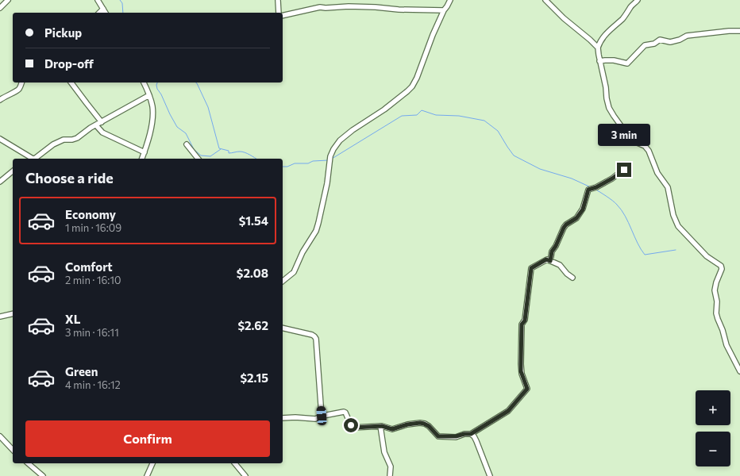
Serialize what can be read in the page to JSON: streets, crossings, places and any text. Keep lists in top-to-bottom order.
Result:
{
  "page": {
    "banner": ["Pickup", "Drop-off"],
    "bubble": "3 min",
    "heading": "Choose a ride",
    "list": [
      {
        "name": "Economy",
        "note": "1 min · 16:09",
        "value": "$1.54"
      },
      {
        "name": "Comfort",
        "note": "2 min · 16:10",
        "value": "$2.08"
      },
      {
        "name": "XL",
        "note": "3 min · 16:11",
        "value": "$2.62"
      },
      {
        "name": "Green",
        "note": "4 min · 16:12",
        "value": "$2.15"
      }
    ],
    "map_buttons": ["+", "−"],
    "buttons": "Confirm"
  }
}
